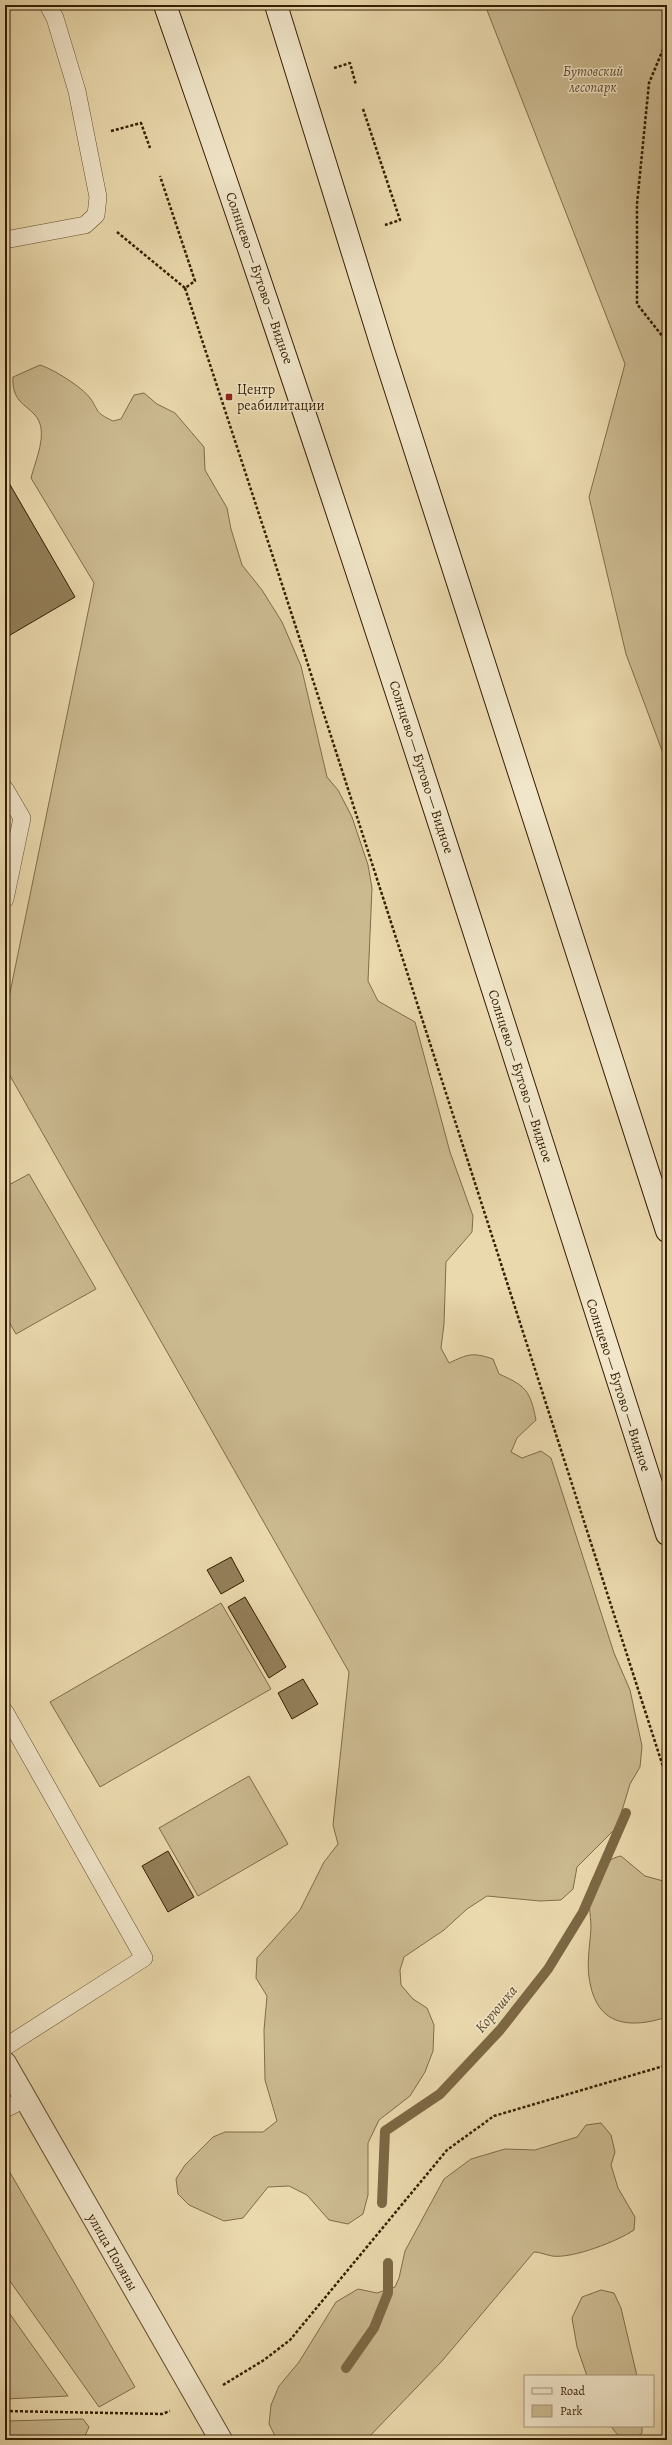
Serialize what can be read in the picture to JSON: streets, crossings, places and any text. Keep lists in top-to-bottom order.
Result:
{
  "streets": {
    "main road": ["Солнцево — Бутово — Видное", "улица Поляны"]
  },
  "water": ["Корюшка"],
  "parks": ["Бутовский лесопарк"],
  "places": {
    "transit": ["Центр реабилитации"]
  },
  "legend": ["Road", "Park"]
}
